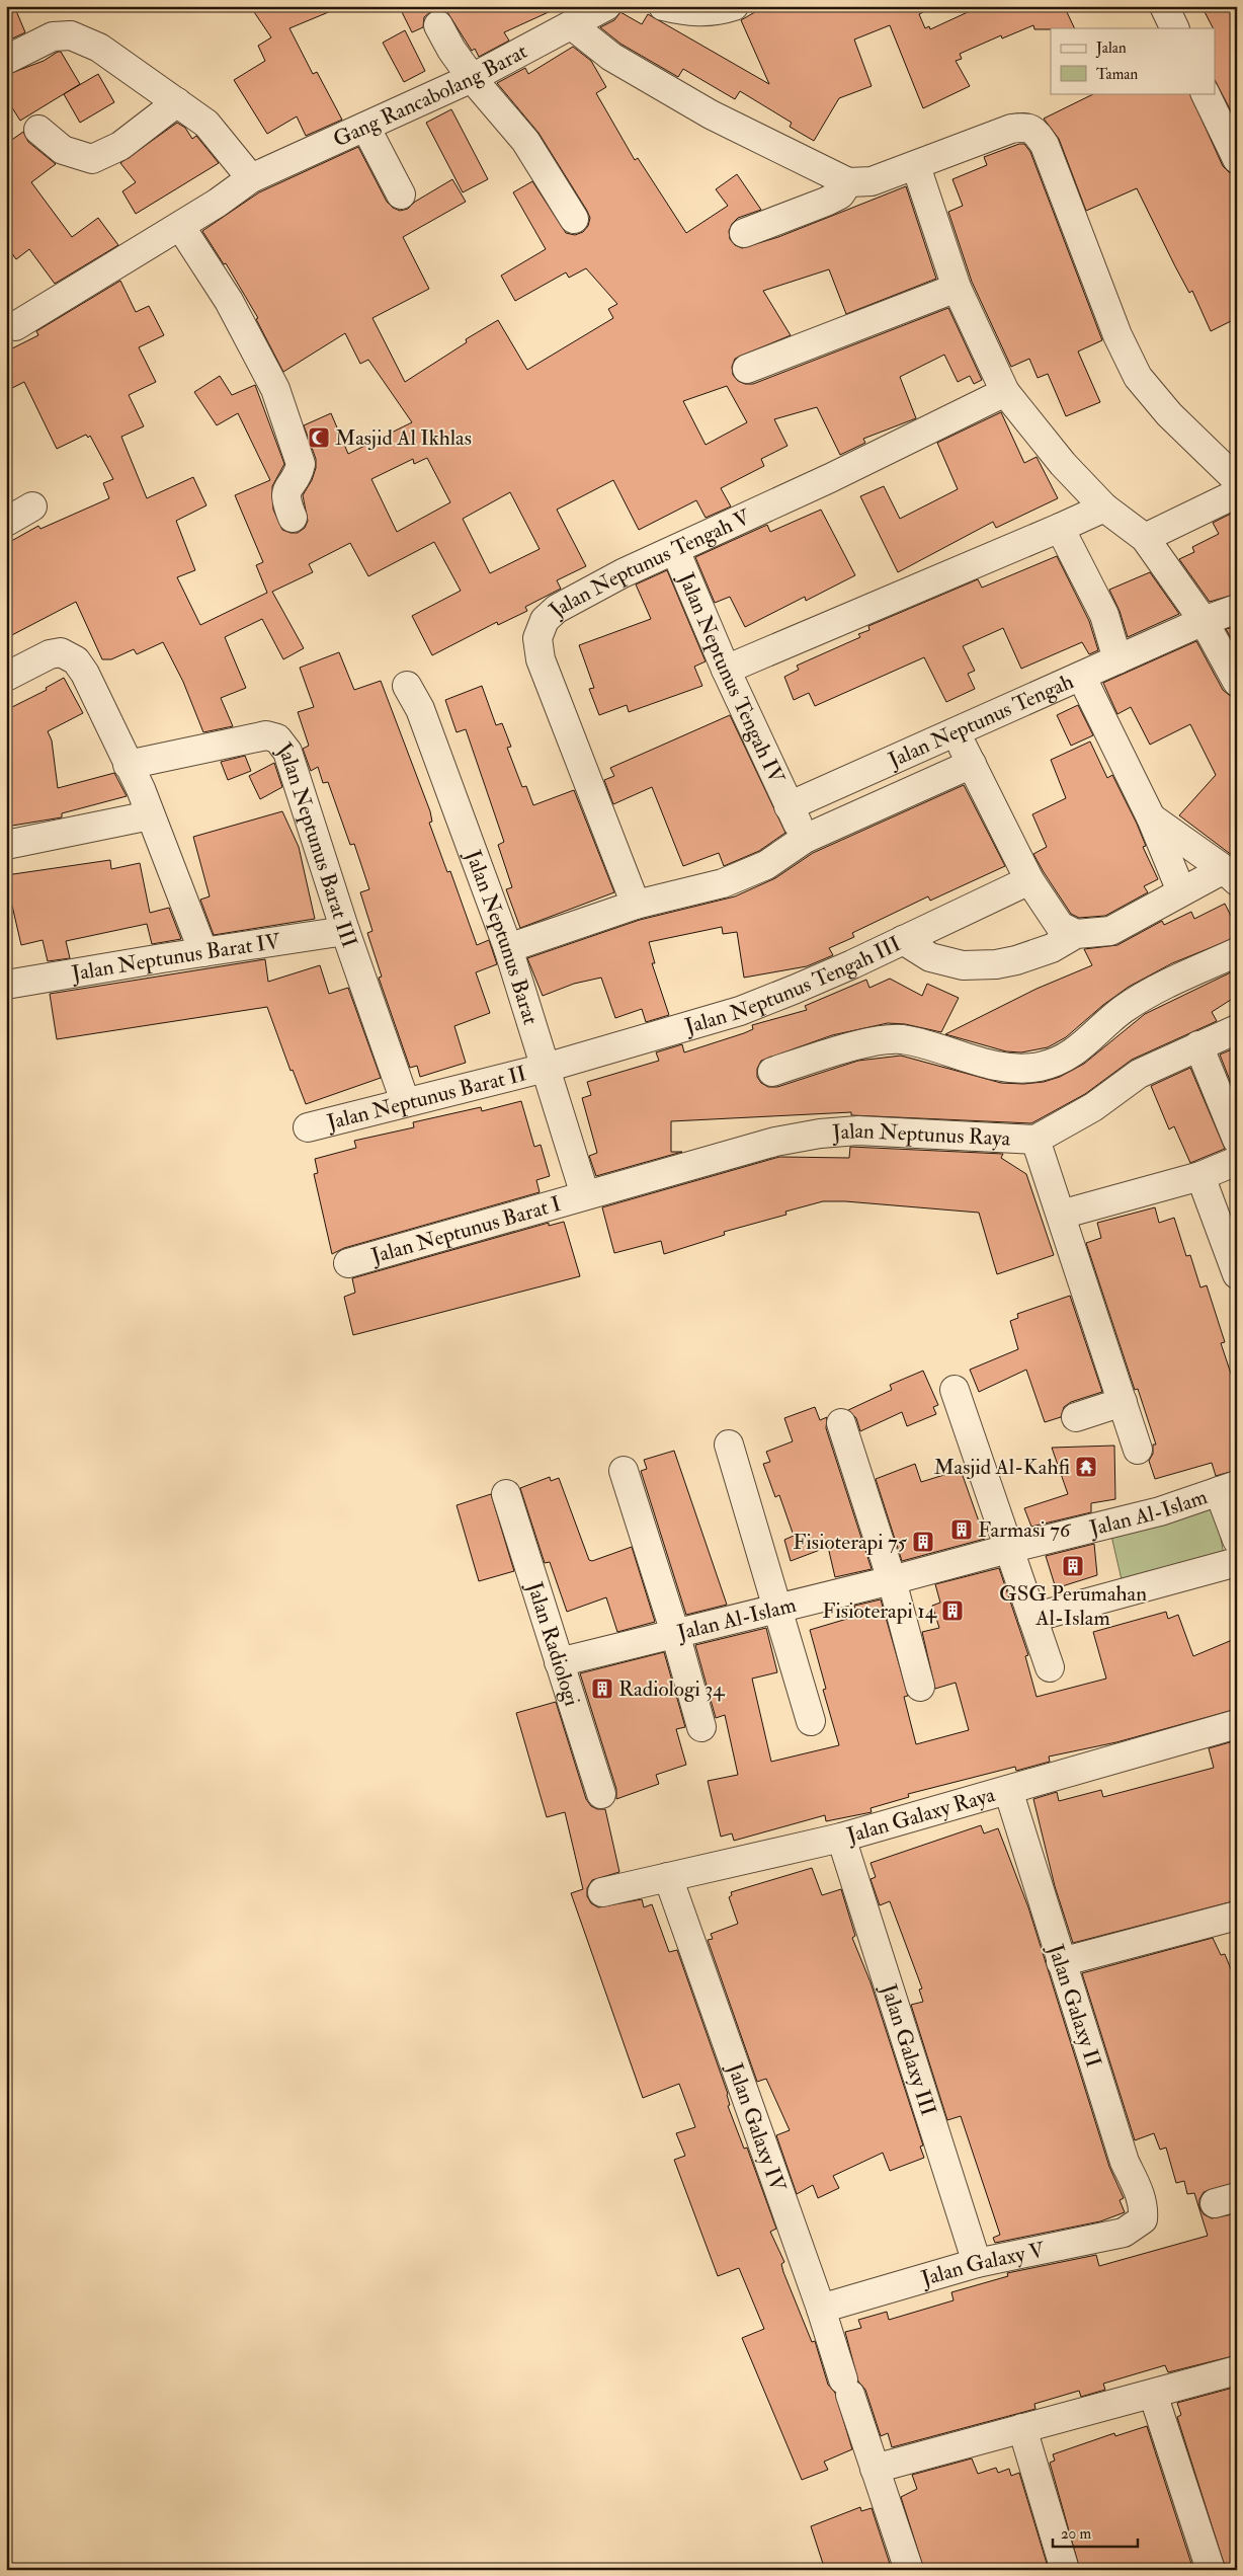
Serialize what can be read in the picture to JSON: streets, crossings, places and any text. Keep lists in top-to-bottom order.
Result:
{
  "streets": {
    "street": [
      "Gang Rancabolang Barat",
      "Jalan Neptunus Tengah V",
      "Jalan Neptunus Tengah IV",
      "Jalan Neptunus Tengah",
      "Jalan Neptunus Barat III",
      "Jalan Neptunus Barat",
      "Jalan Neptunus Barat IV",
      "Jalan Neptunus Tengah III",
      "Jalan Neptunus Barat II",
      "Jalan Neptunus Raya",
      "Jalan Neptunus Barat I",
      "Jalan Al-Islam",
      "Jalan Radiologi",
      "Jalan Galaxy Raya",
      "Jalan Galaxy II",
      "Jalan Galaxy III",
      "Jalan Galaxy IV",
      "Jalan Galaxy V"
    ]
  },
  "crossings": [
    ["Jalan Neptunus Tengah V", "Jalan Neptunus Tengah IV"],
    ["Jalan Neptunus Tengah V", "Jalan Neptunus Tengah"],
    ["Jalan Neptunus Tengah IV", "Jalan Neptunus Tengah"],
    ["Jalan Neptunus Tengah", "Jalan Neptunus Barat"],
    ["Jalan Neptunus Barat III", "Jalan Neptunus Barat IV"],
    ["Jalan Neptunus Barat III", "Jalan Neptunus Barat II"],
    ["Jalan Neptunus Barat", "Jalan Neptunus Tengah III"],
    ["Jalan Neptunus Barat", "Jalan Neptunus Barat II"],
    ["Jalan Neptunus Barat", "Jalan Neptunus Raya"],
    ["Jalan Neptunus Barat", "Jalan Neptunus Barat I"],
    ["Jalan Neptunus Tengah III", "Jalan Neptunus Barat II"],
    ["Jalan Neptunus Raya", "Jalan Neptunus Barat I"],
    ["Jalan Al-Islam", "Jalan Radiologi"],
    ["Jalan Galaxy Raya", "Jalan Galaxy II"],
    ["Jalan Galaxy Raya", "Jalan Galaxy III"],
    ["Jalan Galaxy Raya", "Jalan Galaxy IV"],
    ["Jalan Galaxy II", "Jalan Galaxy V"],
    ["Jalan Galaxy III", "Jalan Galaxy V"],
    ["Jalan Galaxy IV", "Jalan Galaxy V"]
  ],
  "places": {
    "mosque": ["Masjid Al Ikhlas"],
    "temple": ["Masjid Al-Kahfi"],
    "building": [
      "Farmasi 76",
      "Fisioterapi 75",
      "GSG Perumahan Al-Islam",
      "Fisioterapi 14",
      "Radiologi 34"
    ]
  },
  "legend": ["Jalan", "Taman"],
  "scale_bar": "20 m"
}
